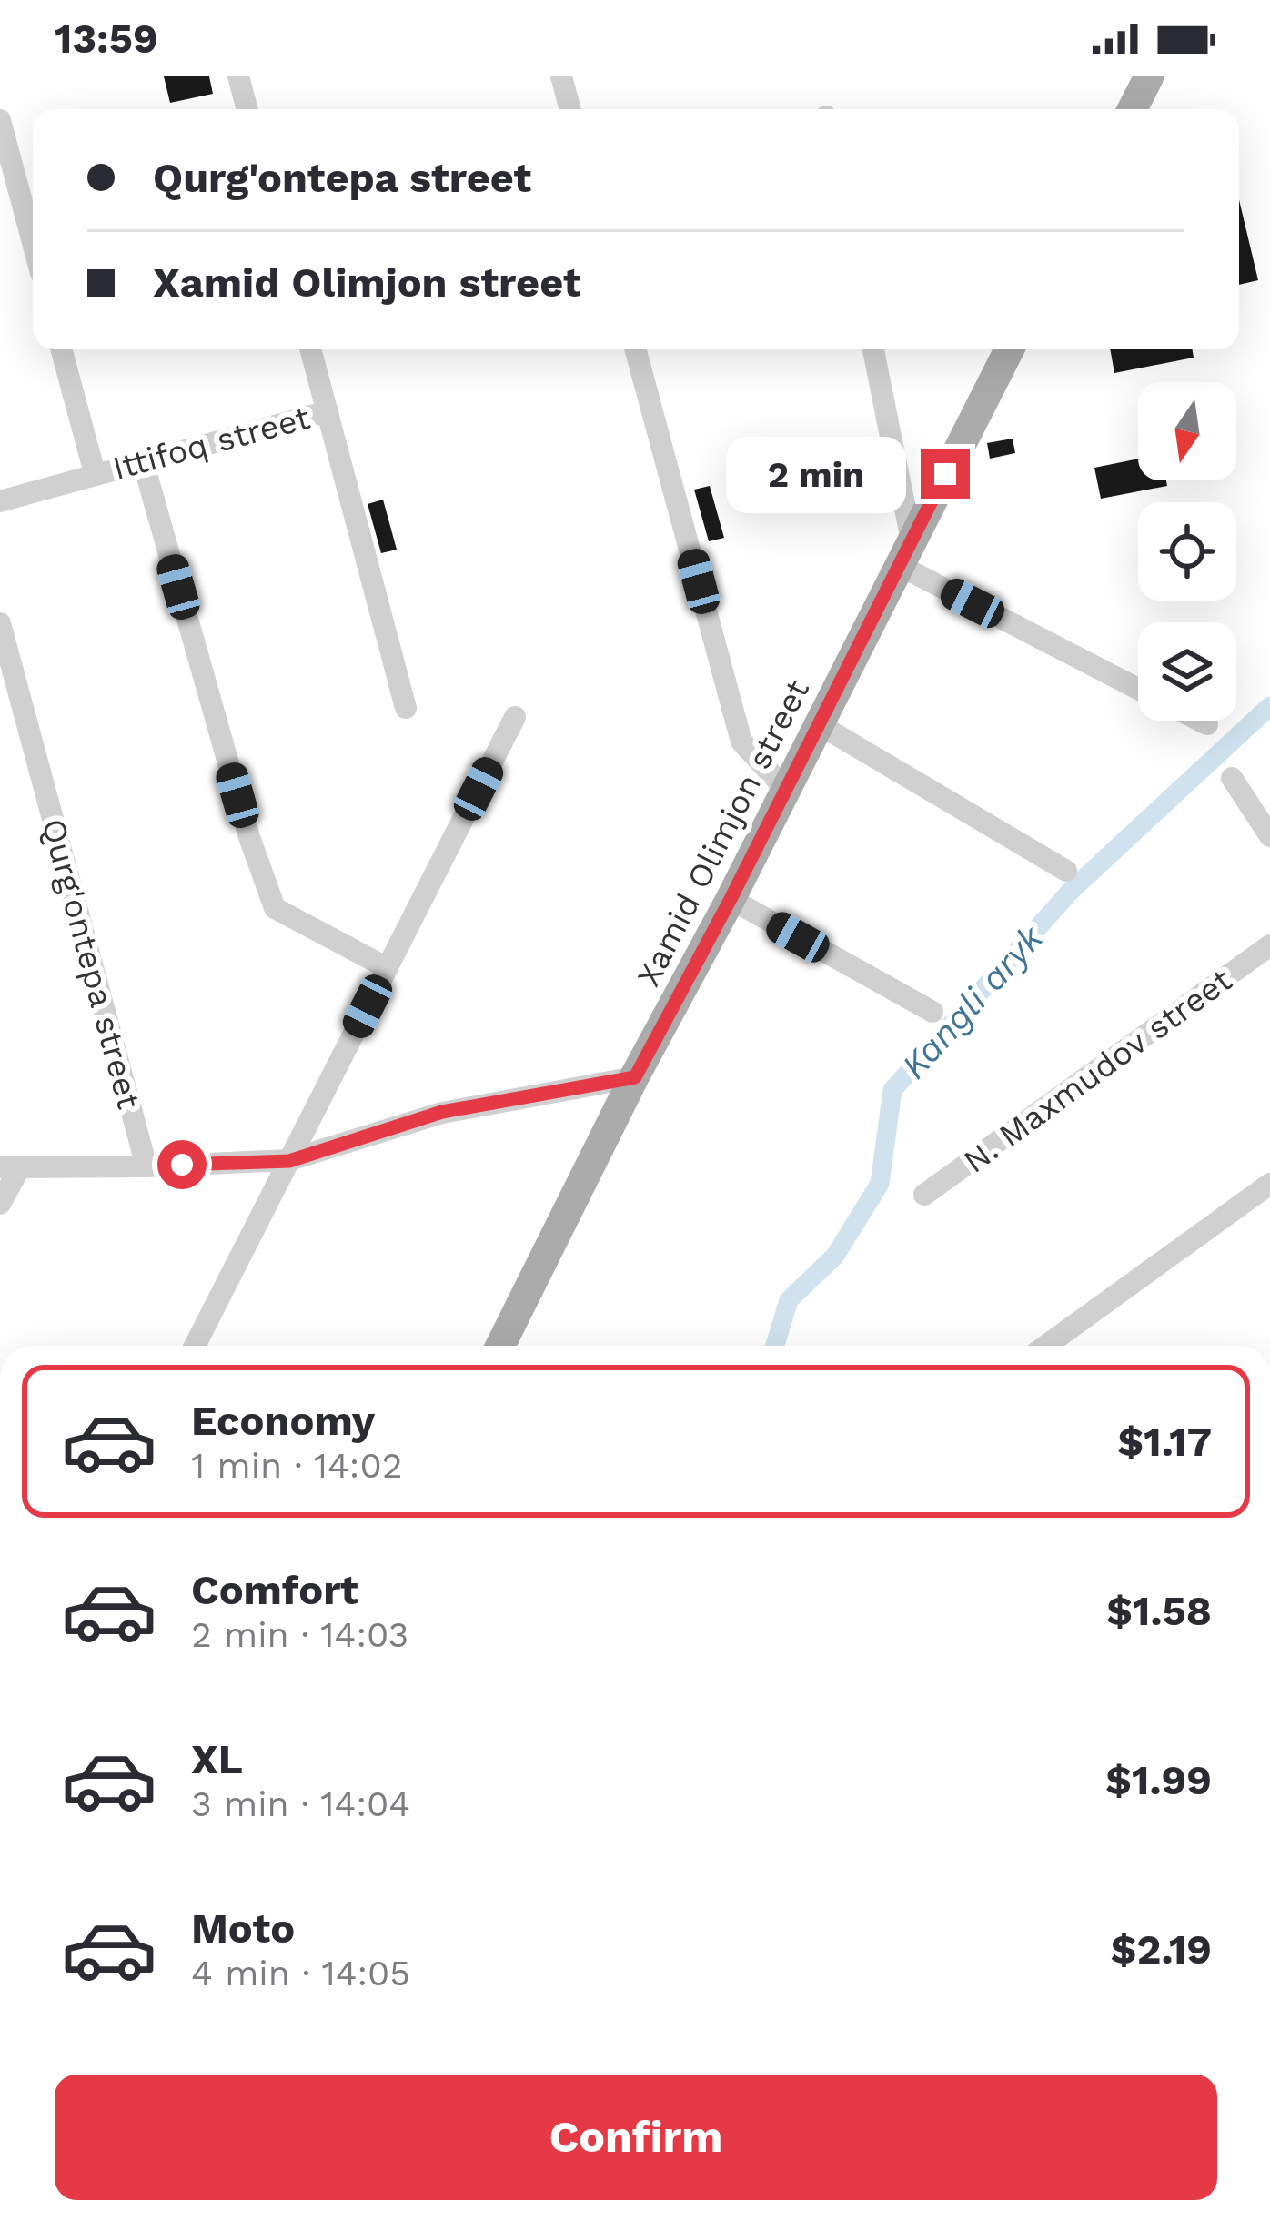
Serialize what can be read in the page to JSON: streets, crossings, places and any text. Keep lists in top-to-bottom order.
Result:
{
  "streets": {
    "main road": ["Xamid Olimjon street"],
    "street": ["Ittifoq street", "Qurg'ontepa street", "N. Maxmudov street"]
  },
  "water": ["Kangli aryk"],
  "north": "bottom",
  "page": {
    "status": "13:59",
    "banner": ["Qurg'ontepa street", "Xamid Olimjon street"],
    "bubble": "2 min",
    "list": [
      {
        "name": "Economy",
        "note": "1 min · 14:02",
        "value": "$1.17"
      },
      {
        "name": "Comfort",
        "note": "2 min · 14:03",
        "value": "$1.58"
      },
      {
        "name": "XL",
        "note": "3 min · 14:04",
        "value": "$1.99"
      },
      {
        "name": "Moto",
        "note": "4 min · 14:05",
        "value": "$2.19"
      }
    ],
    "buttons": "Confirm"
  }
}
